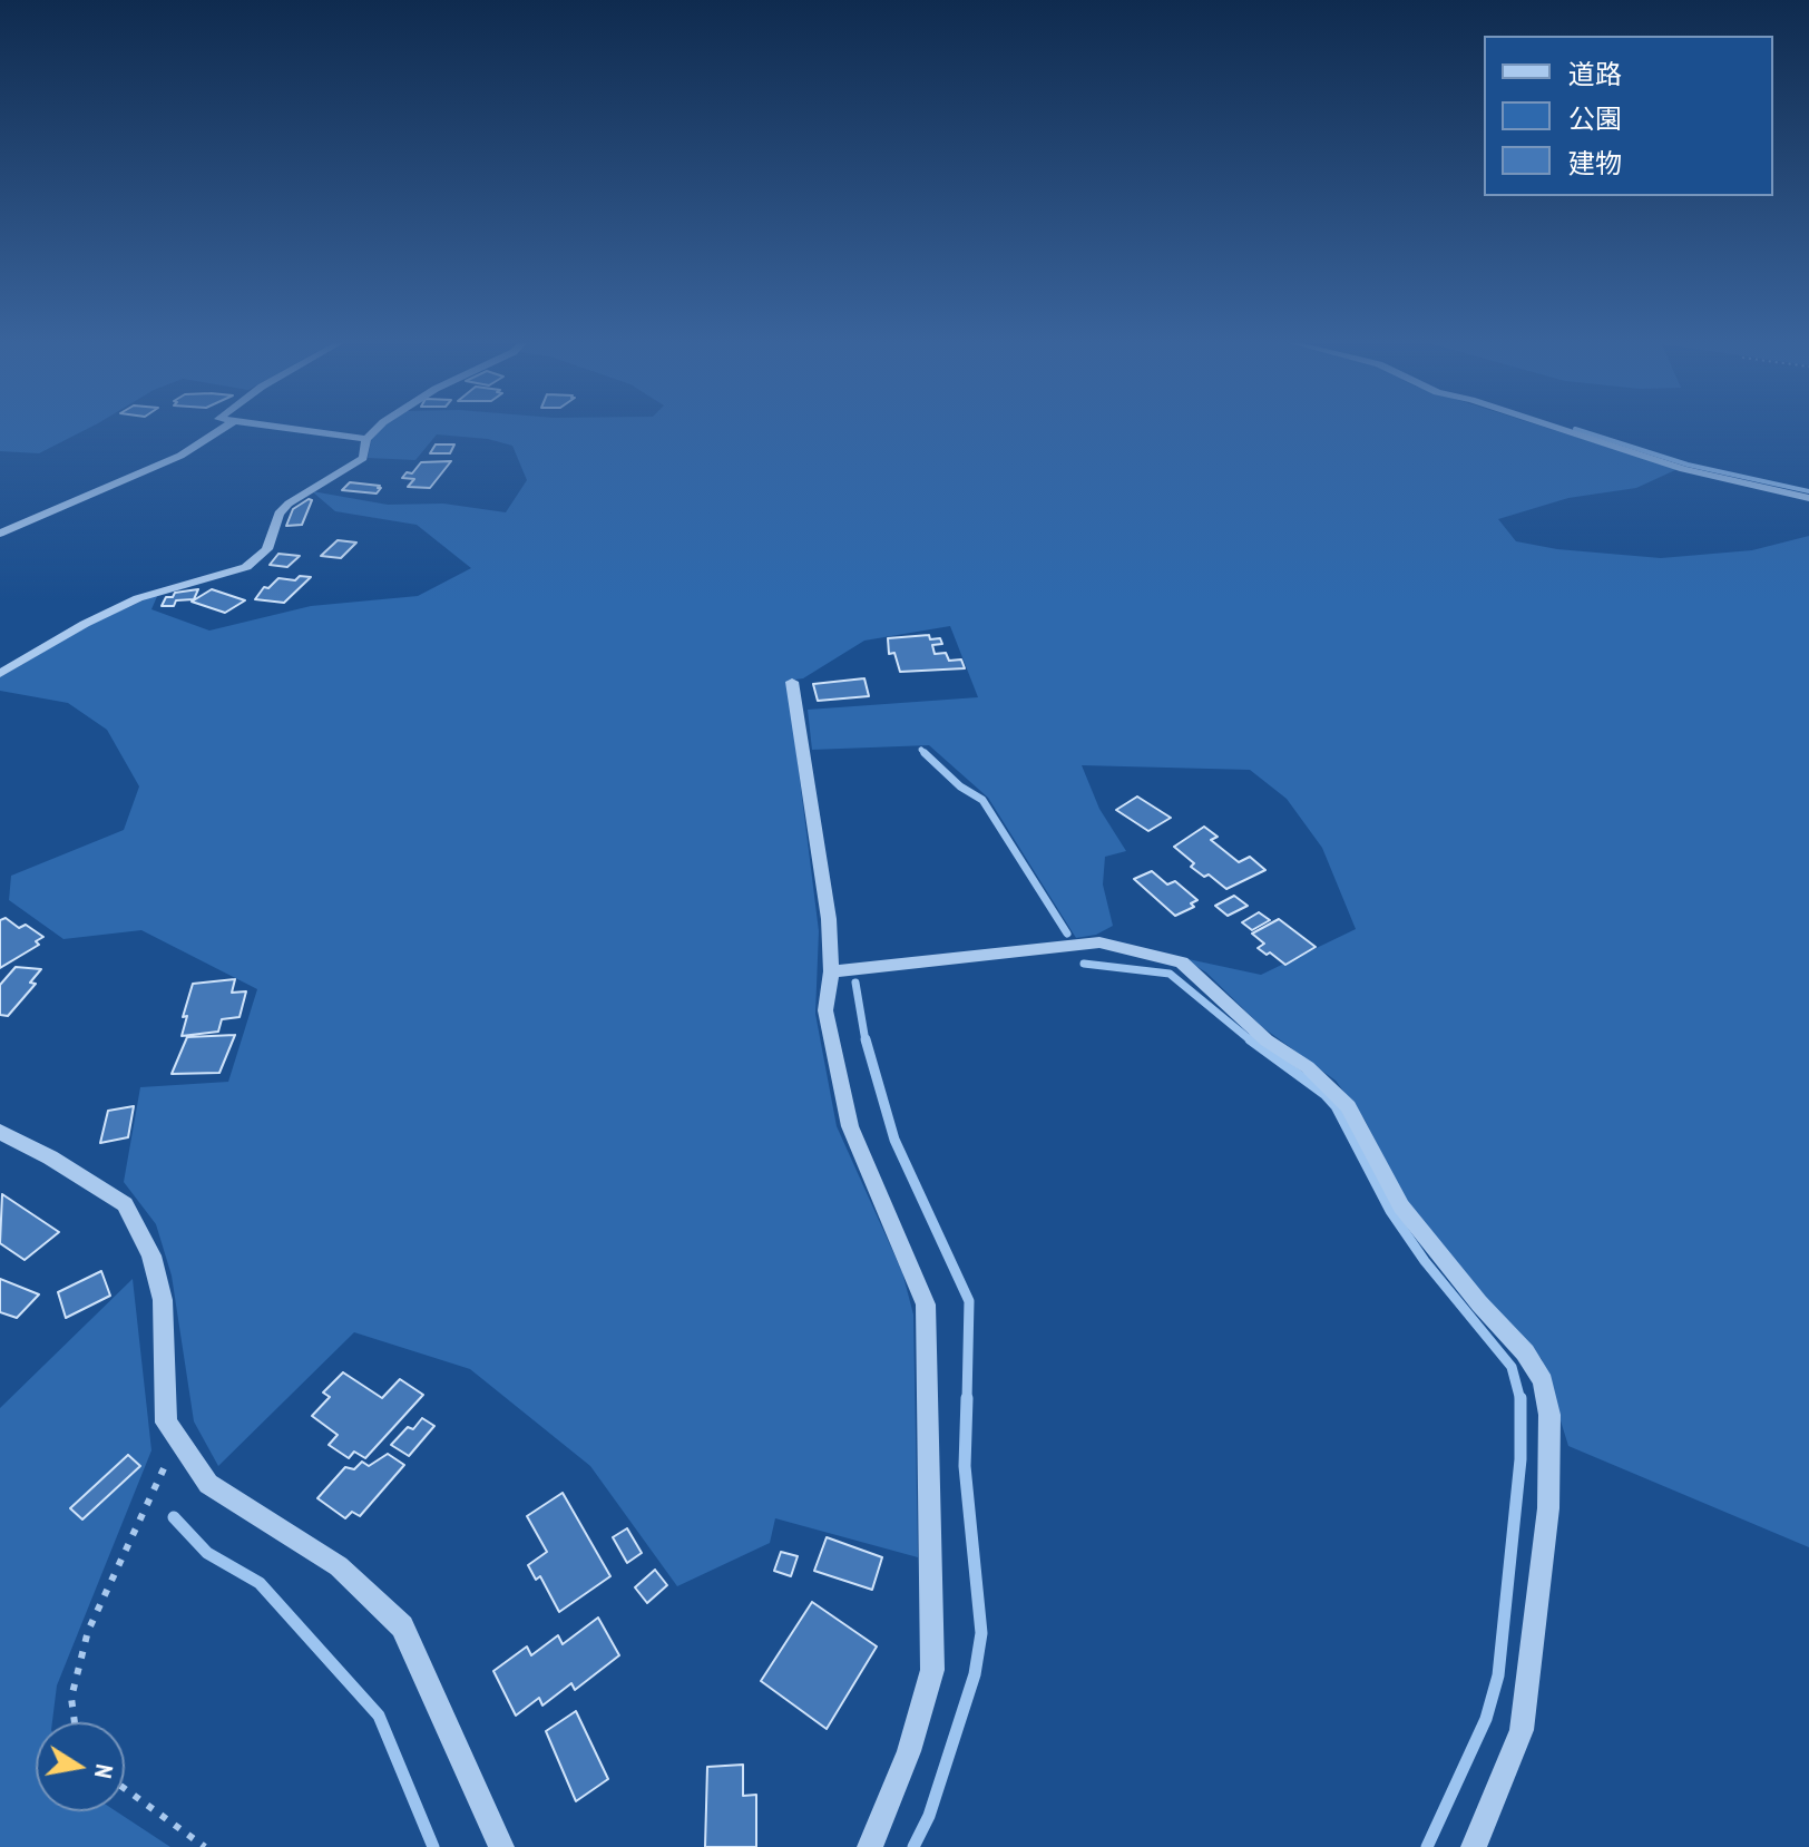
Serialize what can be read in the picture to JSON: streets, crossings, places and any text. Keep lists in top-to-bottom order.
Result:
{
  "legend": ["道路", "公園", "建物"],
  "north": "right"
}
